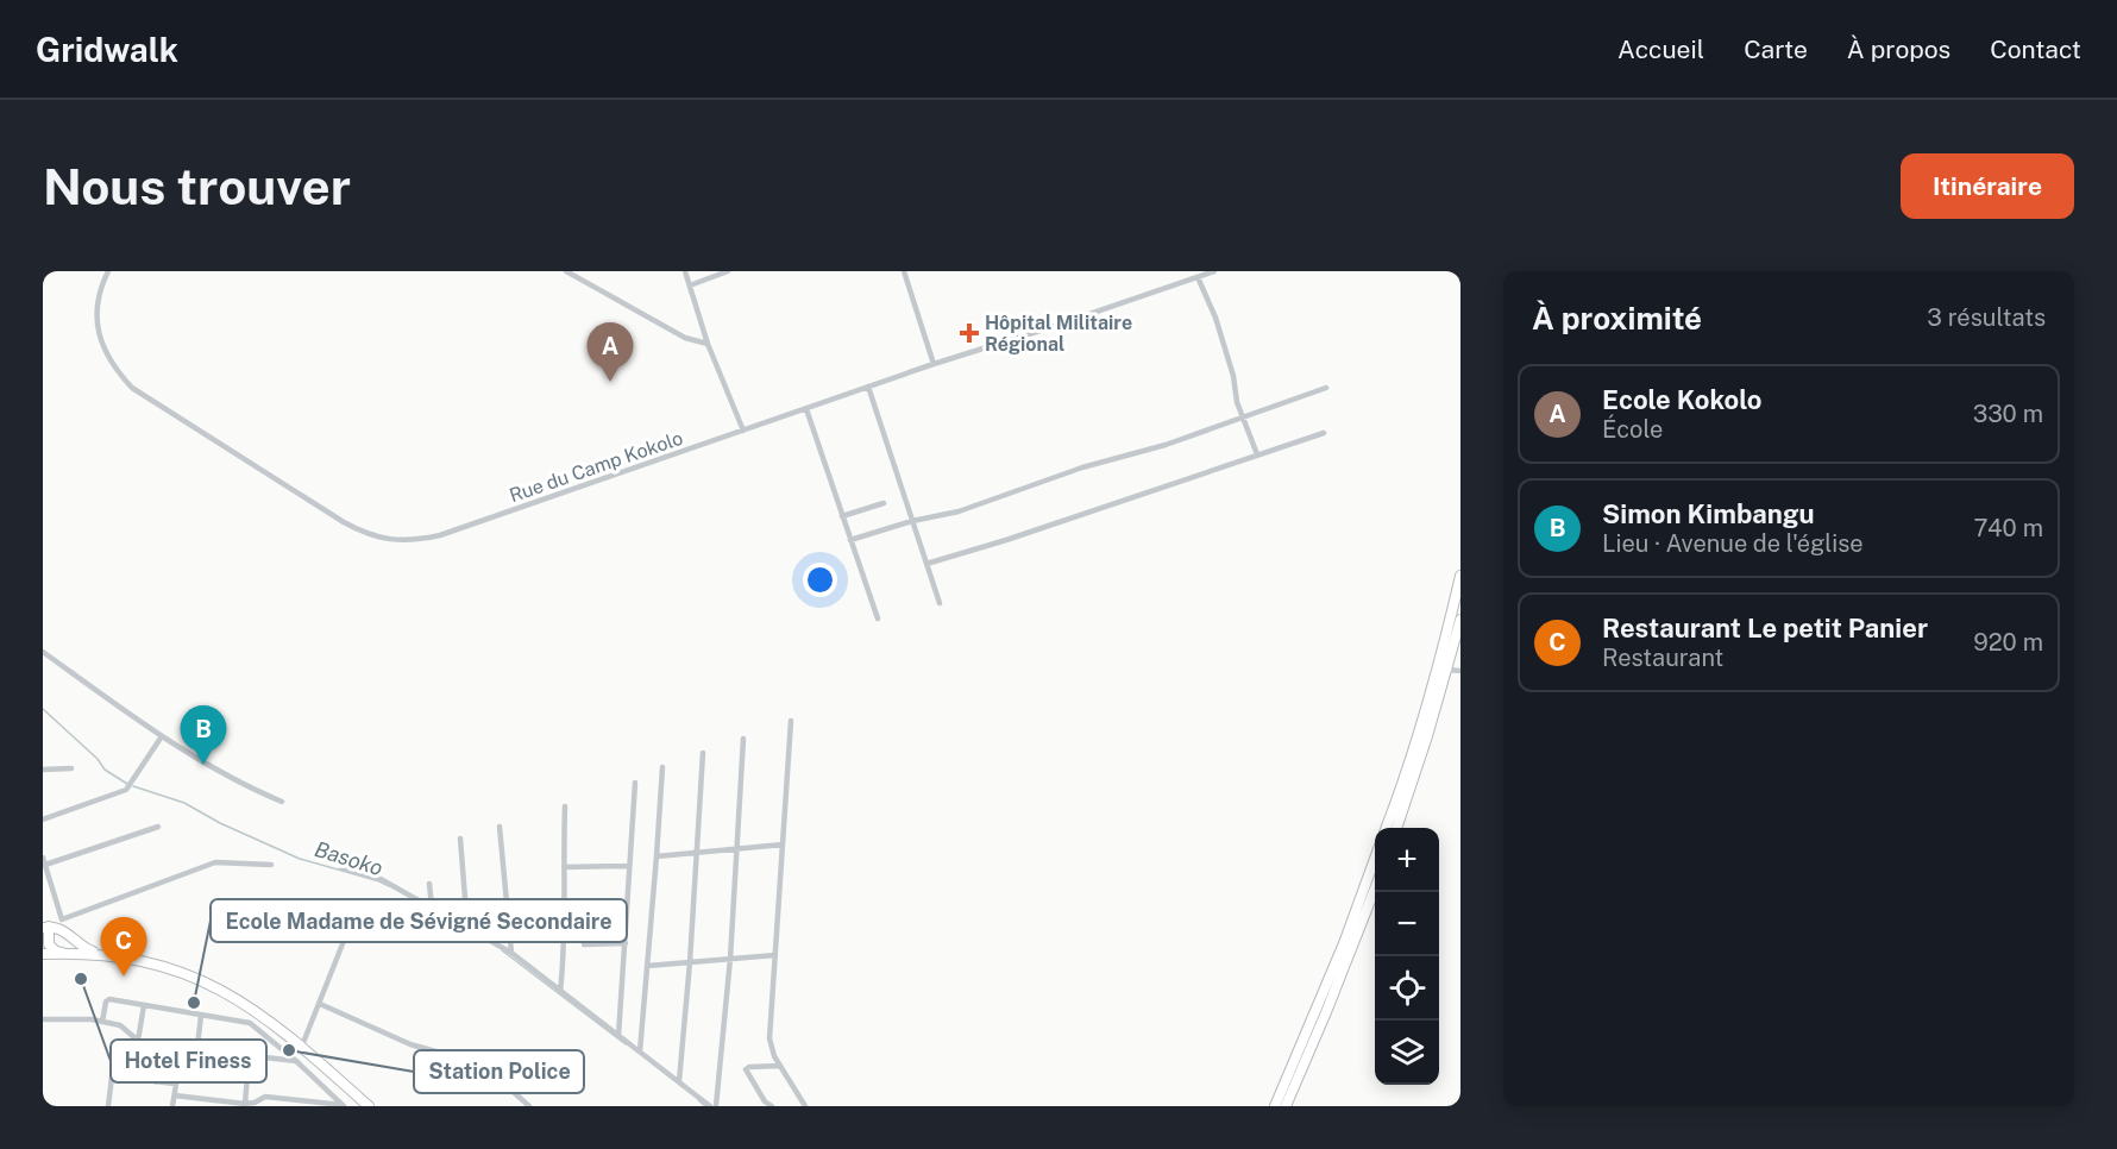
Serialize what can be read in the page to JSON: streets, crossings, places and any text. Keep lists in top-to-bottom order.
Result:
{
  "streets": {
    "street": ["Rue du Camp Kokolo"]
  },
  "water": ["Basoko"],
  "places": {
    "health": ["Hôpital Militaire Régional"],
    "other": ["Hotel Finess", "Ecole Madame de Sévigné Secondaire", "Station Police"]
  },
  "page": {
    "header": "Gridwalk",
    "nav": [
      "Accueil",
      "Carte",
      "À propos",
      "Contact"
    ],
    "buttons": "Itinéraire",
    "title": "Nous trouver",
    "heading": ["À proximité", "3 résultats"],
    "pins": ["A", "B", "C"],
    "list": [
      {
        "mark": "A",
        "name": "Ecole Kokolo",
        "note": "École",
        "value": "330 m"
      },
      {
        "mark": "B",
        "name": "Simon Kimbangu",
        "note": "Lieu · Avenue de l'église",
        "value": "740 m"
      },
      {
        "mark": "C",
        "name": "Restaurant Le petit Panier",
        "note": "Restaurant",
        "value": "920 m"
      }
    ],
    "map_buttons": ["+", "−"]
  }
}
